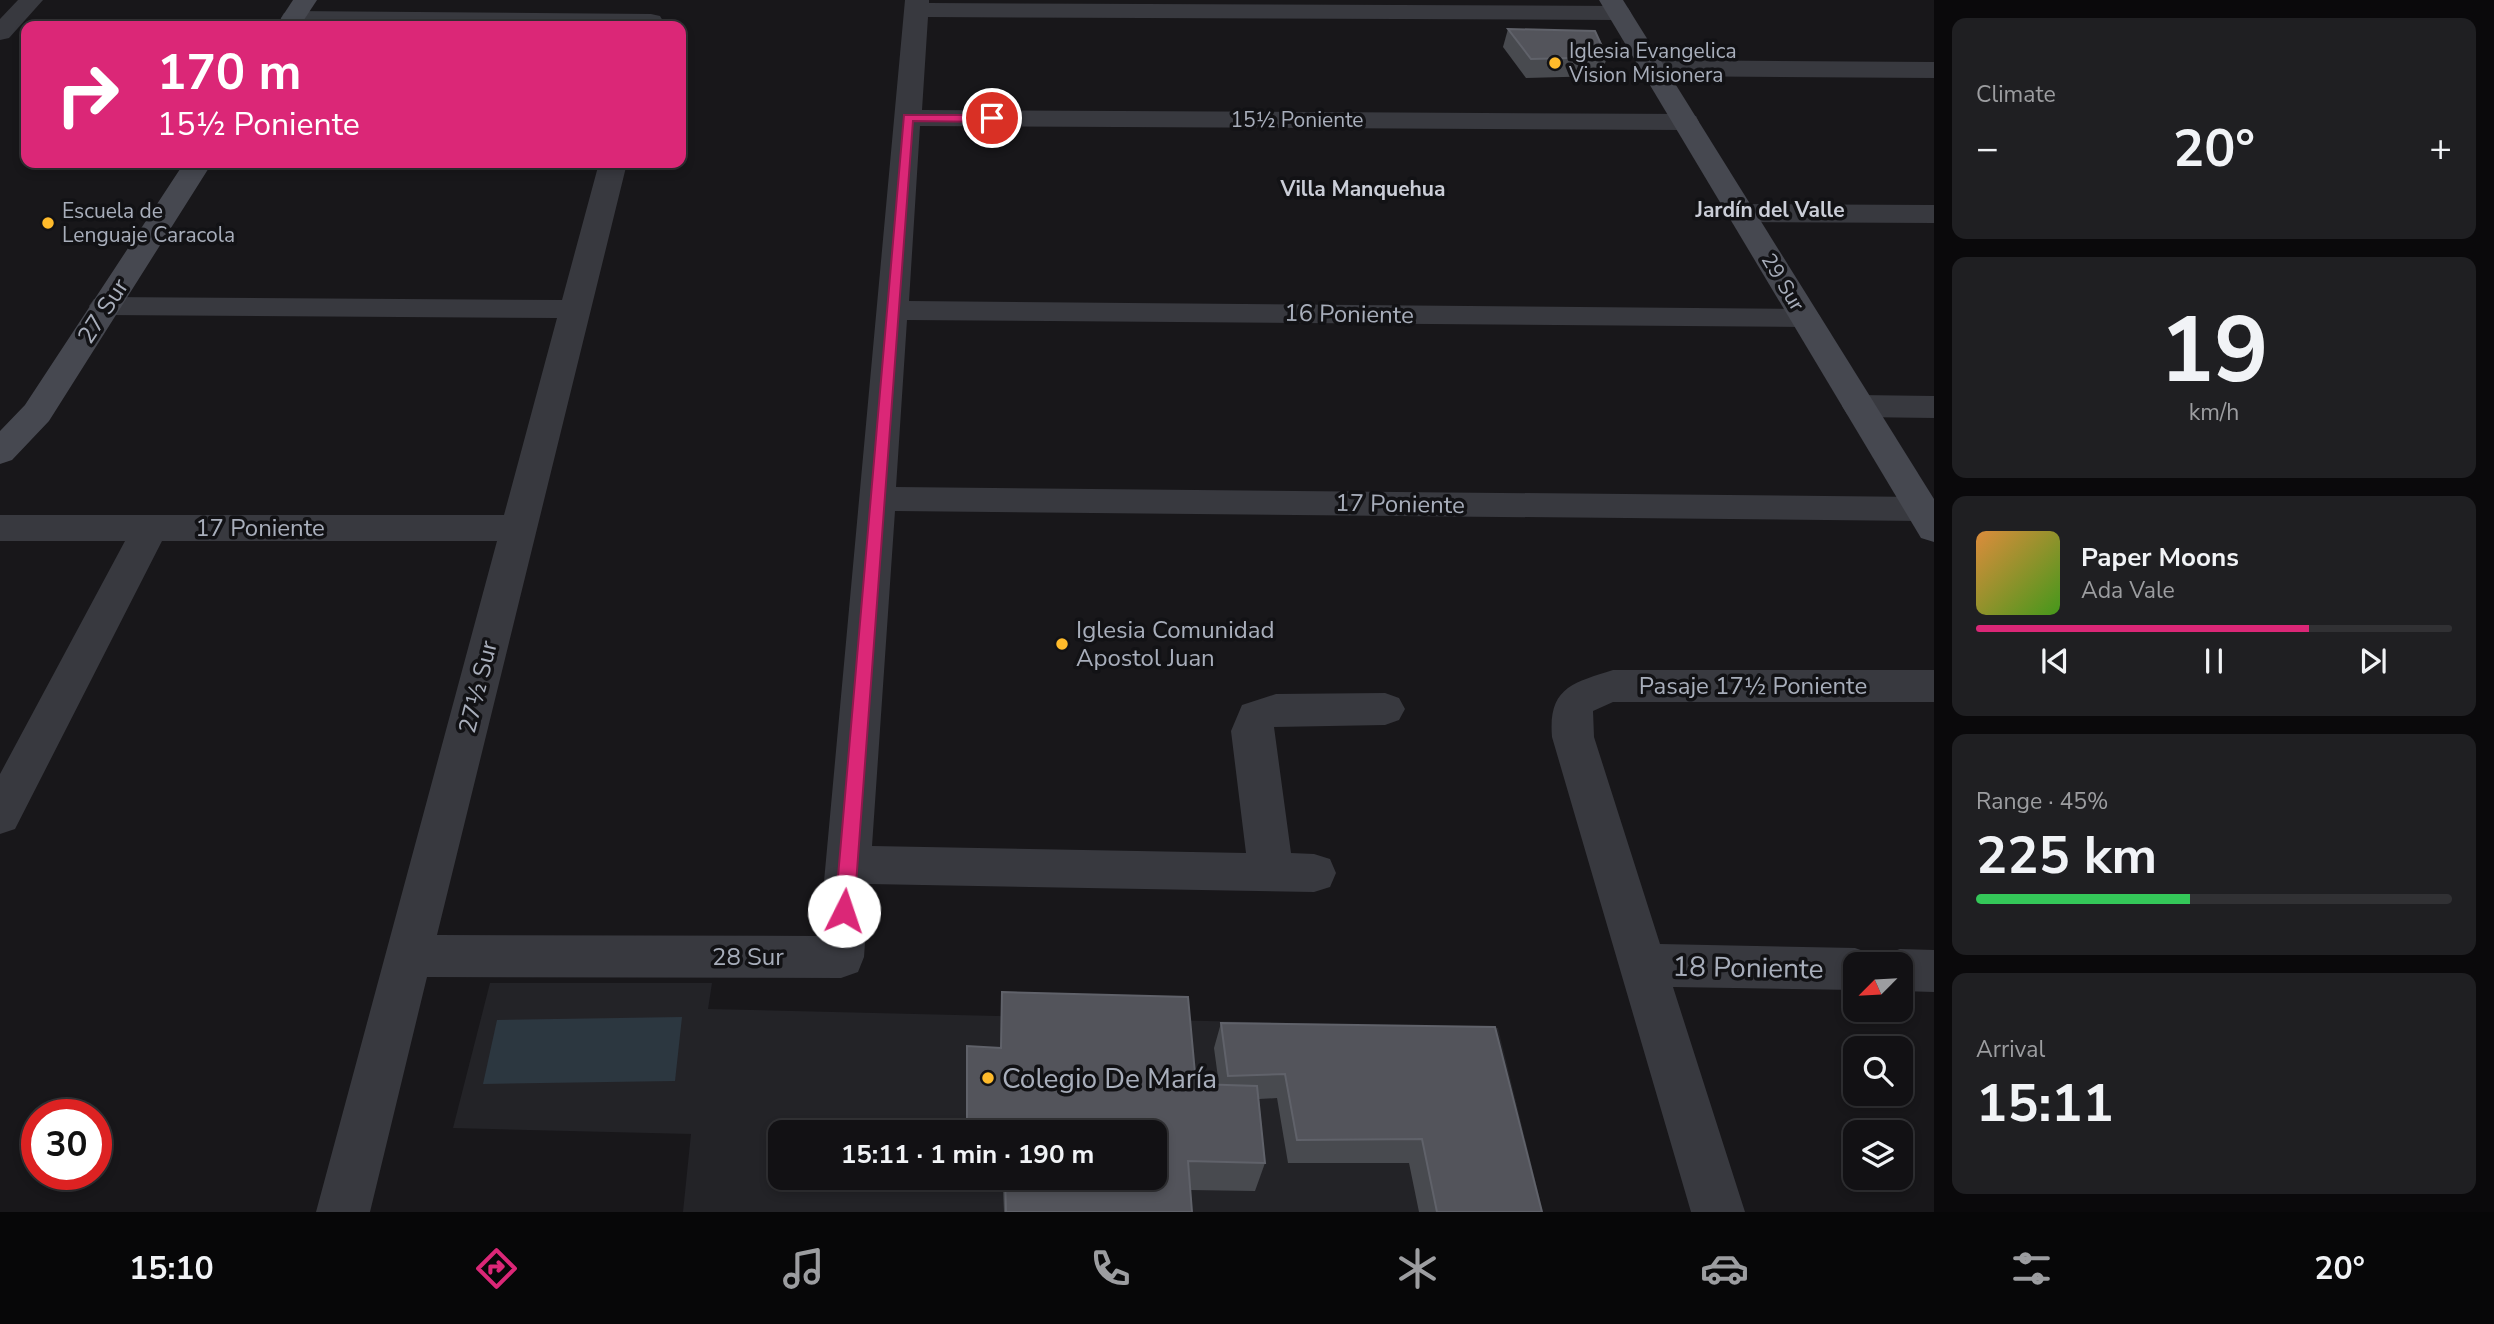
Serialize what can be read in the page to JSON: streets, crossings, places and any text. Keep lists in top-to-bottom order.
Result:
{
  "streets": {
    "street": [
      "15½ Poniente",
      "29 Sur",
      "27 Sur",
      "16 Poniente",
      "17 Poniente",
      "Pasaje 17½ Poniente",
      "27½ Sur",
      "28 Sur",
      "18 Poniente"
    ]
  },
  "crossings": [
    ["15½ Poniente", "29 Sur"],
    ["15½ Poniente", "28 Sur"],
    ["29 Sur", "16 Poniente"],
    ["29 Sur", "17 Poniente"],
    ["16 Poniente", "28 Sur"],
    ["17 Poniente", "27½ Sur"],
    ["17 Poniente", "28 Sur"],
    ["Pasaje 17½ Poniente", "18 Poniente"],
    ["27½ Sur", "28 Sur"]
  ],
  "districts": ["Villa Manquehua", "Jardín del Valle"],
  "places": [
    "Iglesia Evangelica Vision Misionera",
    "Escuela de Lenguaje Caracola",
    "Iglesia Comunidad Apostol Juan",
    "Colegio De María"
  ],
  "north": "bottom left",
  "page": {
    "tile": [
      "Climate",
      ["19", "km/h"],
      ["Range · 45%", "225 km"],
      ["Arrival", "15:11"]
    ],
    "turn": ["170 m", "15½ Poniente"],
    "heat": ["−", "20°", "+"],
    "song": ["Paper Moons", "Ada Vale"],
    "limit": "30",
    "trip": "15:11 · 1 min · 190 m",
    "tabs": ["15:10", "20°"]
  }
}
